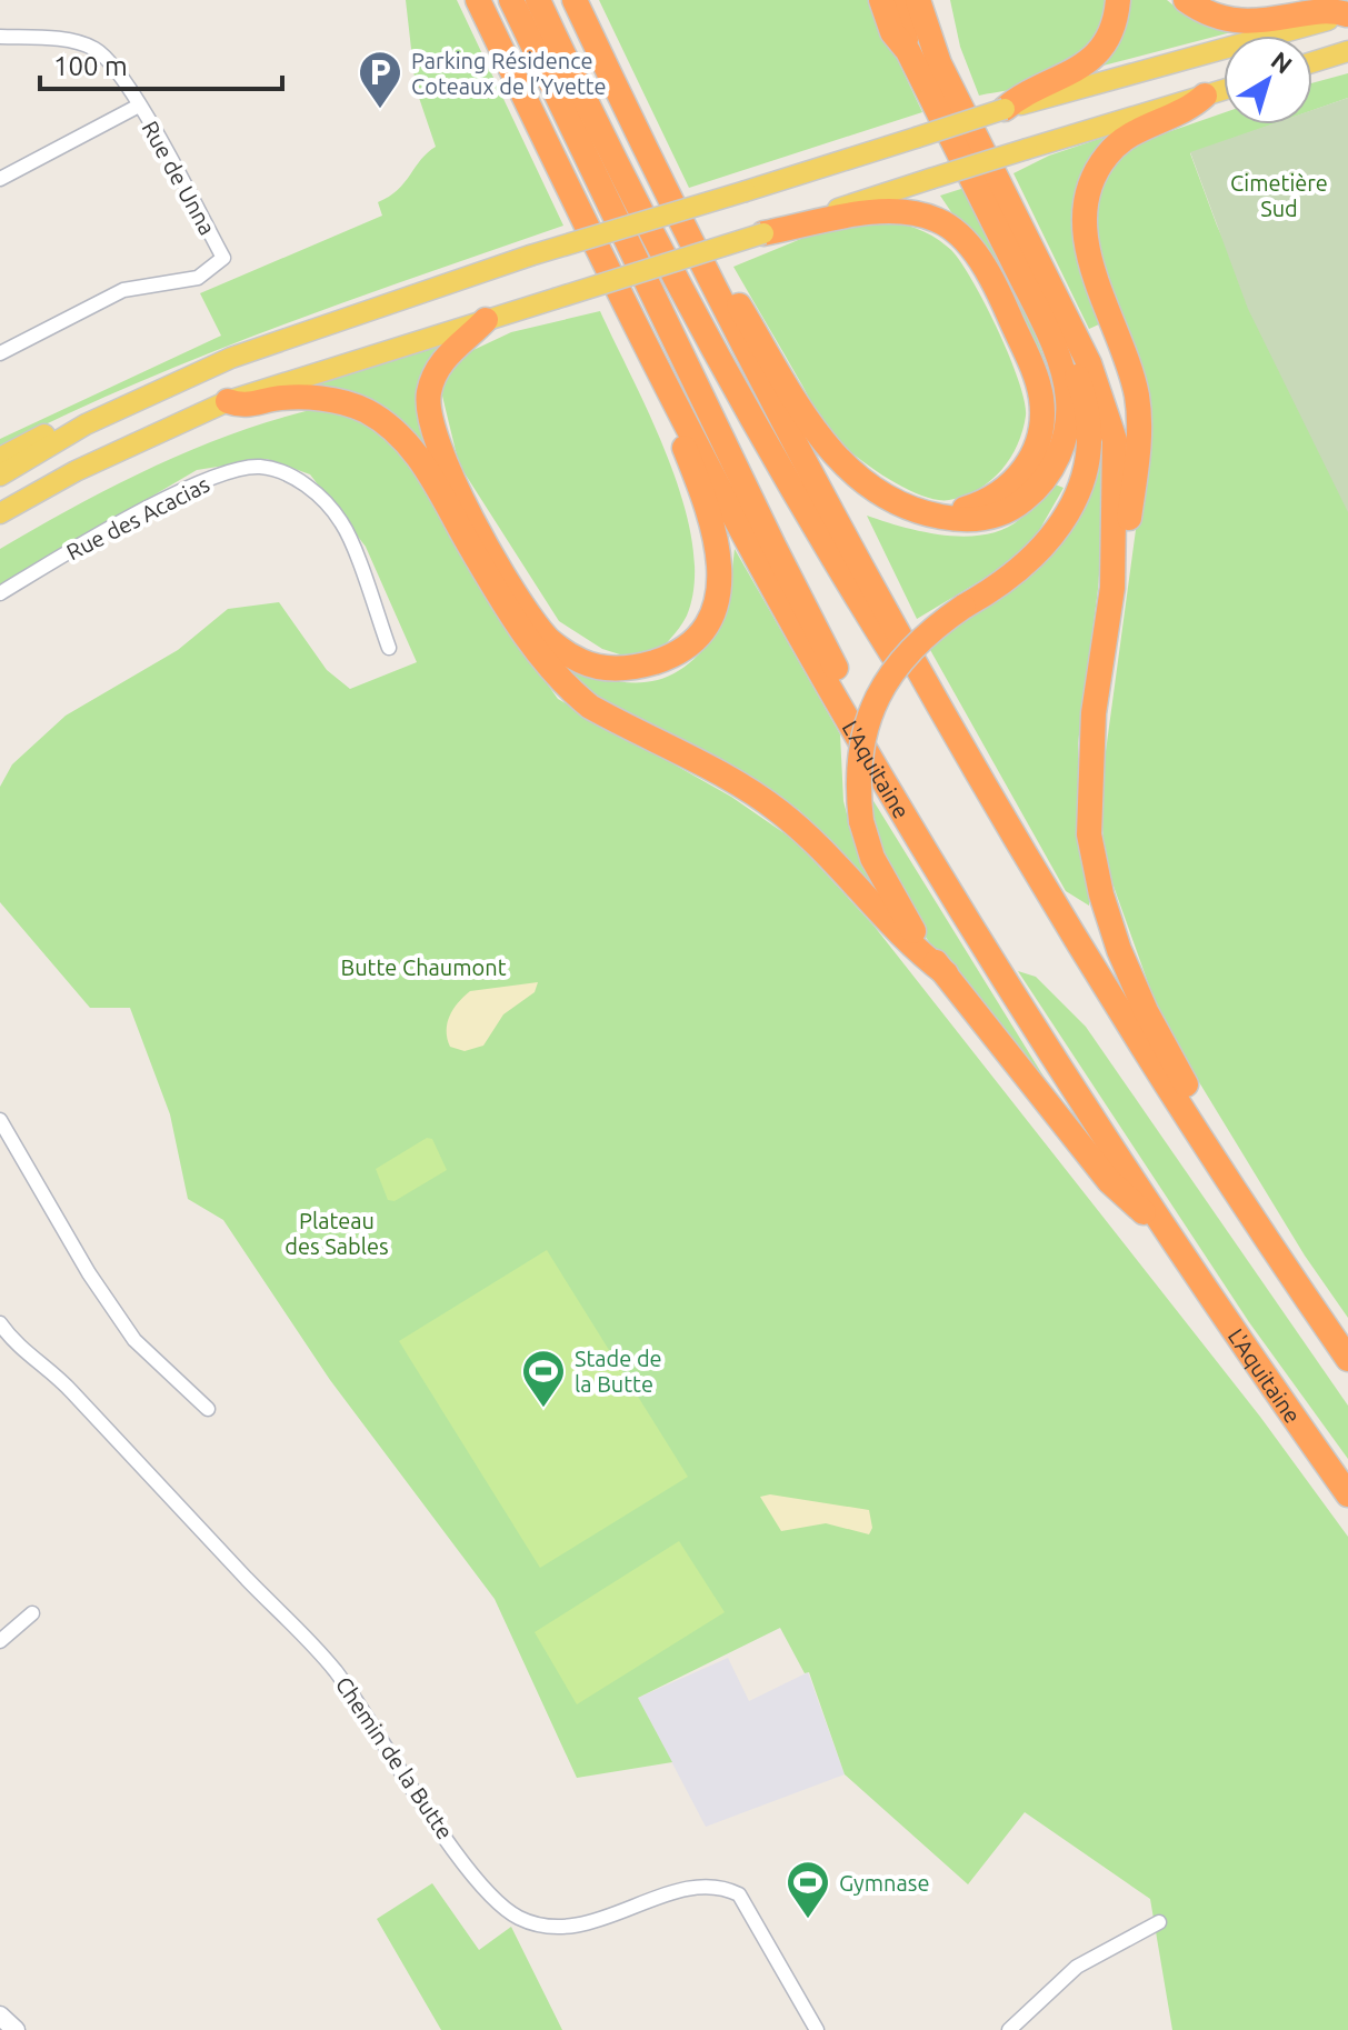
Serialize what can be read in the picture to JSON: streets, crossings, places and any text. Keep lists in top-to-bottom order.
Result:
{
  "streets": {
    "highway": ["L'Aquitaine"],
    "street": ["Rue de Unna", "Rue des Acacias", "Chemin de la Butte"]
  },
  "parks": ["Cimetière Sud", "Butte Chaumont", "Plateau des Sables"],
  "places": {
    "parking": ["Parking Résidence Coteaux de l’Yvette"],
    "sports": ["Stade de la Butte", "Gymnase"]
  },
  "scale_bar": "100 m",
  "north": "top right"
}
